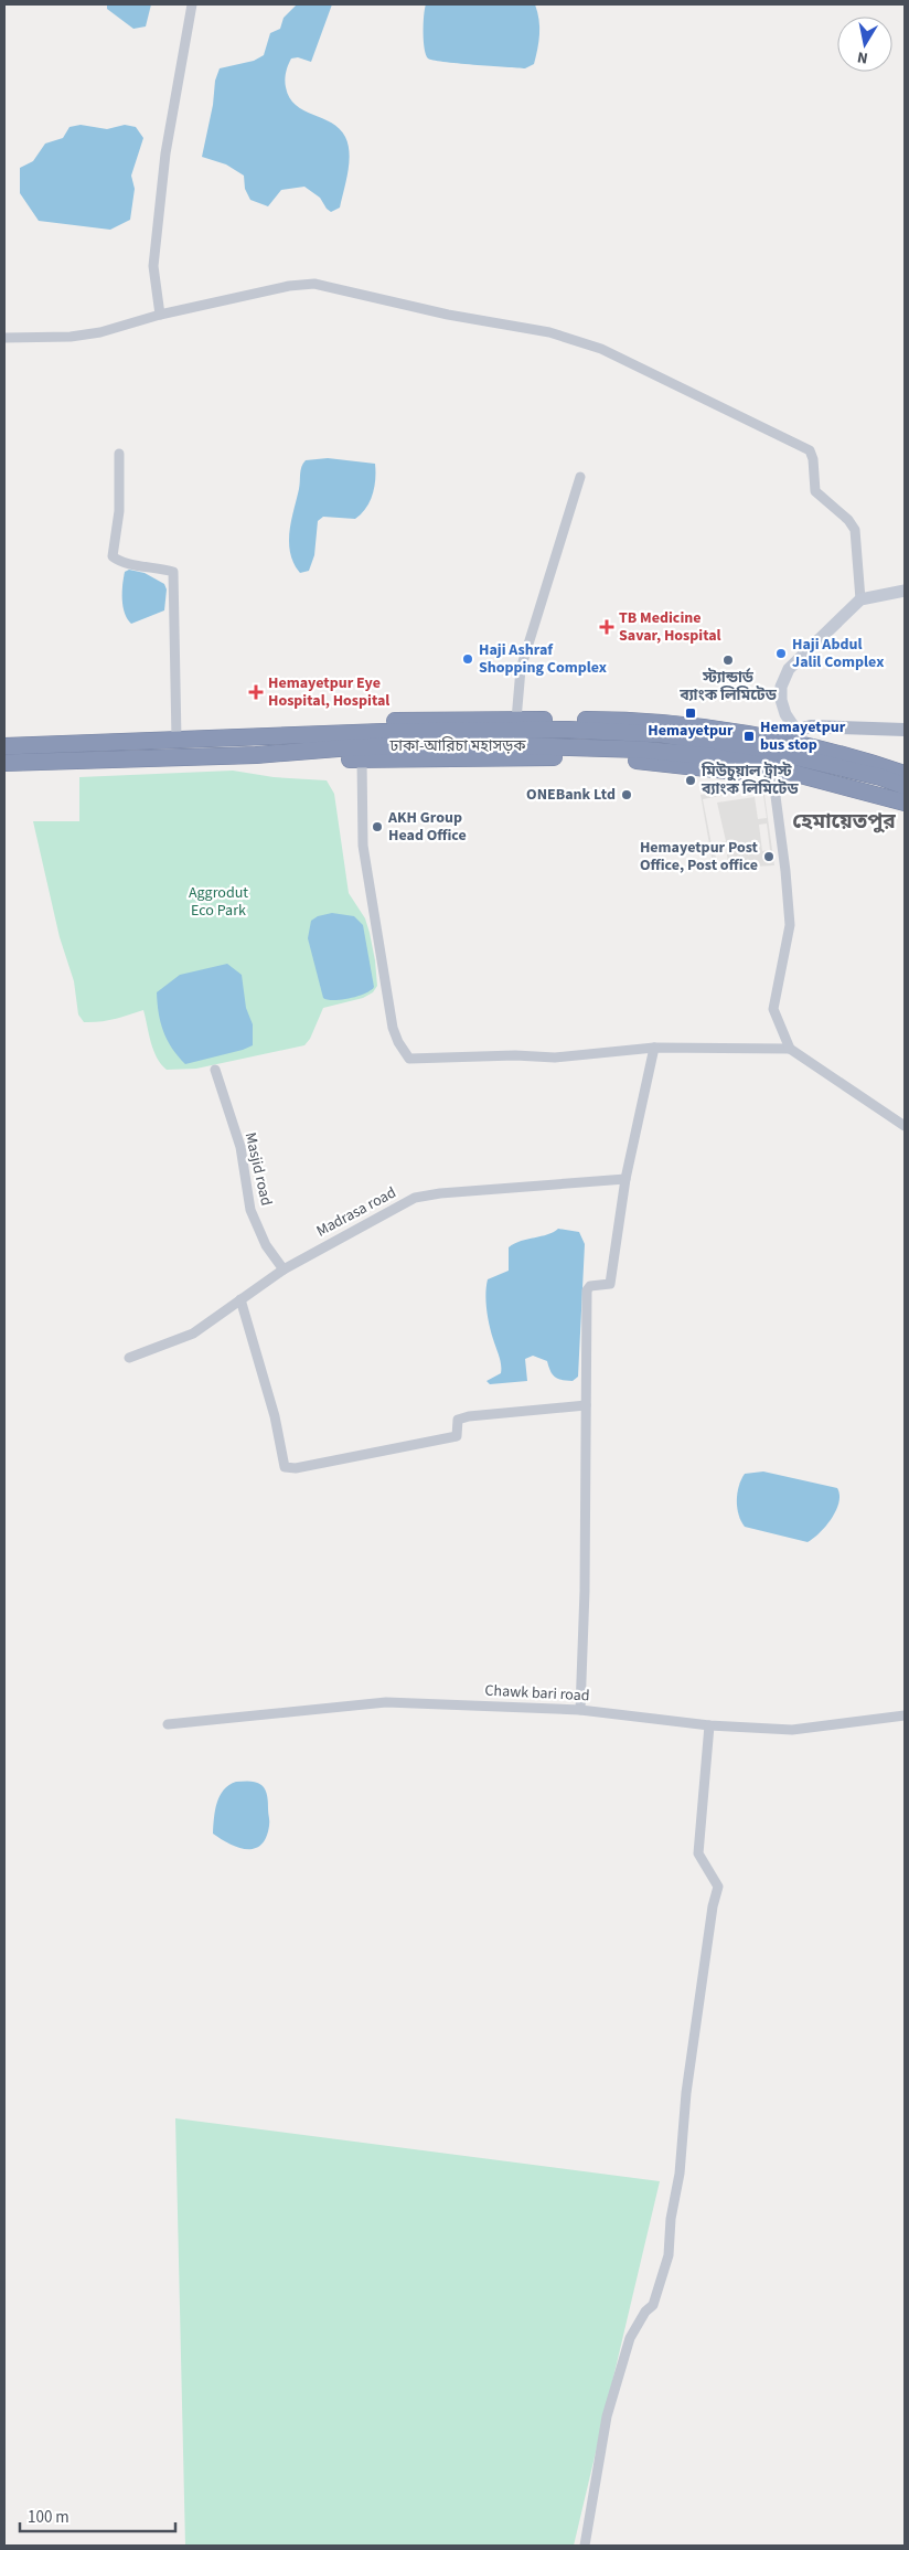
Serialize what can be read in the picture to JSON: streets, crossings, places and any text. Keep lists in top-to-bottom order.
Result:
{
  "streets": {
    "highway": ["ঢাকা-আরিচা মহাসড়ক"],
    "street": ["Masjid road", "Madrasa road", "Chawk bari road"]
  },
  "crossings": [
    ["Masjid road", "Madrasa road"]
  ],
  "districts": ["হেমায়েতপুর"],
  "parks": ["Aggrodut Eco Park"],
  "places": {
    "health": ["TB Medicine Savar, Hospital", "Hemayetpur Eye Hospital, Hospital"],
    "other": [
      "Haji Abdul Jalil Complex",
      "Haji Ashraf Shopping Complex",
      "স্ট্যান্ডার্ড ব্যাংক লিমিটেড",
      "মিউচুয়াল ট্রাস্ট ব্যাংক লিমিটেড",
      "ONEBank Ltd",
      "AKH Group Head Office",
      "Hemayetpur Post Office, Post office"
    ],
    "transit": ["Hemayetpur", "Hemayetpur bus stop"]
  },
  "scale_bar": "100 m",
  "north": "bottom"
}
